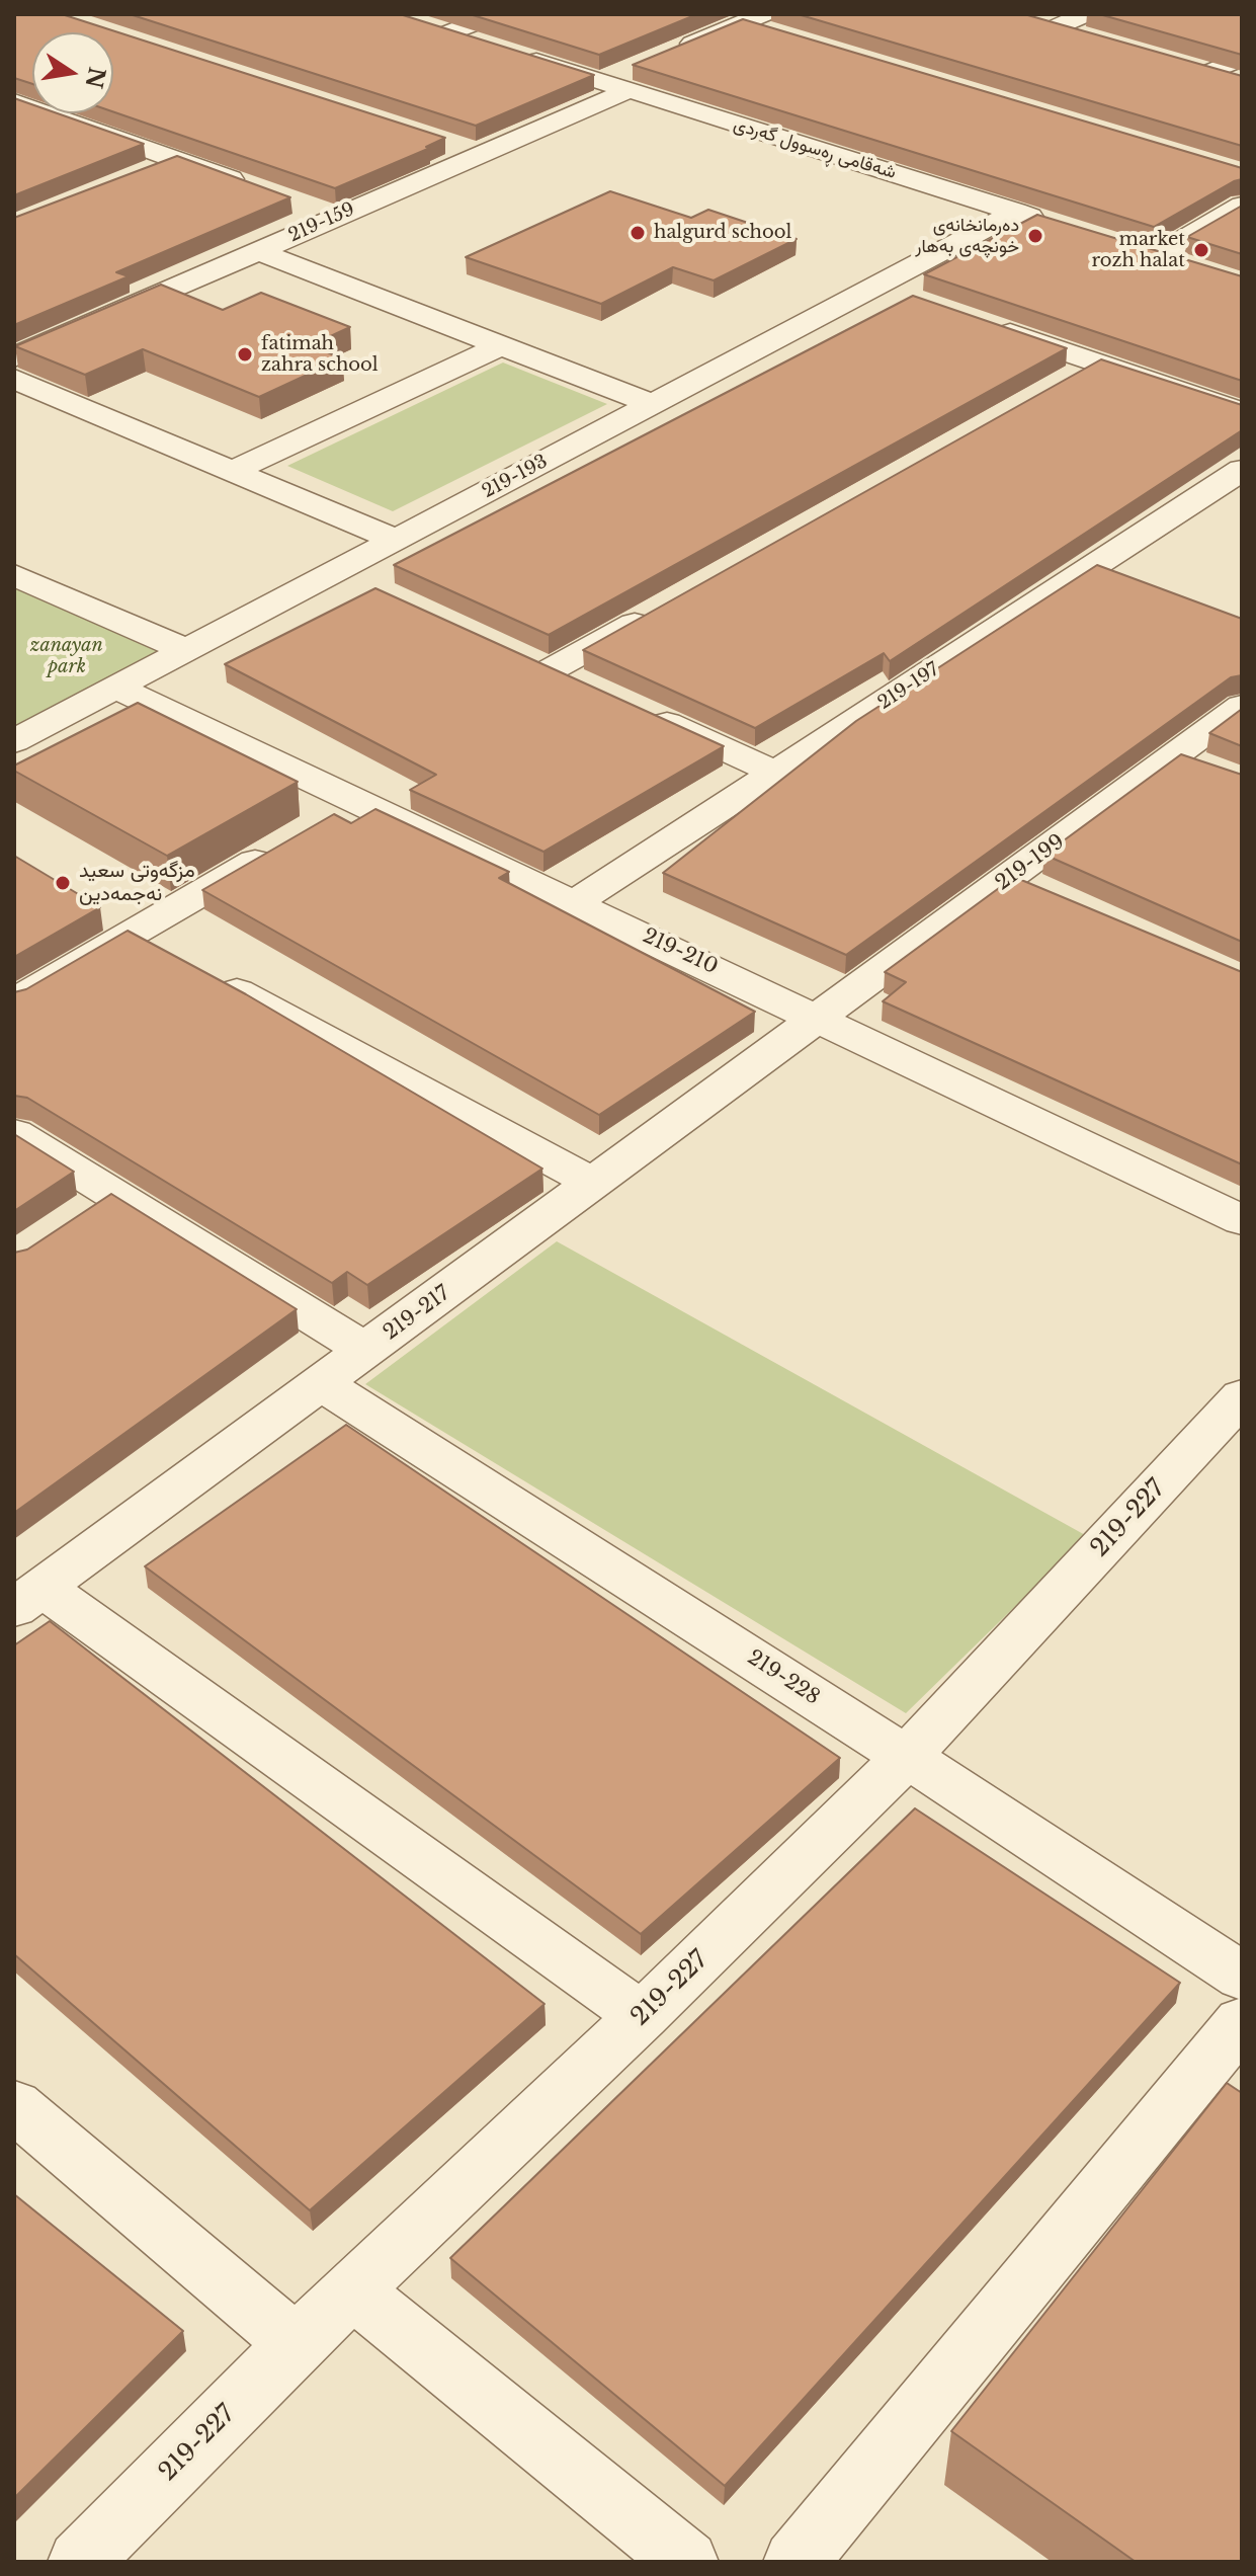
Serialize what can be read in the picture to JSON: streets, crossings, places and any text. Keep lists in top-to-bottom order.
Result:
{
  "streets": {
    "street": [
      "شەقامی ڕەسوول گەردی",
      "219-159",
      "219-193",
      "219-197",
      "219-199",
      "219-210",
      "219-217",
      "219-227",
      "219-228"
    ]
  },
  "crossings": [
    ["شەقامی ڕەسوول گەردی", "219-159"],
    ["شەقامی ڕەسوول گەردی", "219-193"],
    ["219-193", "219-210"],
    ["219-197", "219-210"],
    ["219-199", "219-210"],
    ["219-199", "219-217"],
    ["219-210", "219-217"],
    ["219-217", "219-228"],
    ["219-227", "219-228"]
  ],
  "parks": ["zanayan park"],
  "places": [
    "halgurd school",
    "دەرمانخانەی خونچەی بەهار",
    "market rozh halat",
    "fatimah zahra school",
    "مزگەوتی سعید نەجمەدین"
  ],
  "north": "right"
}
